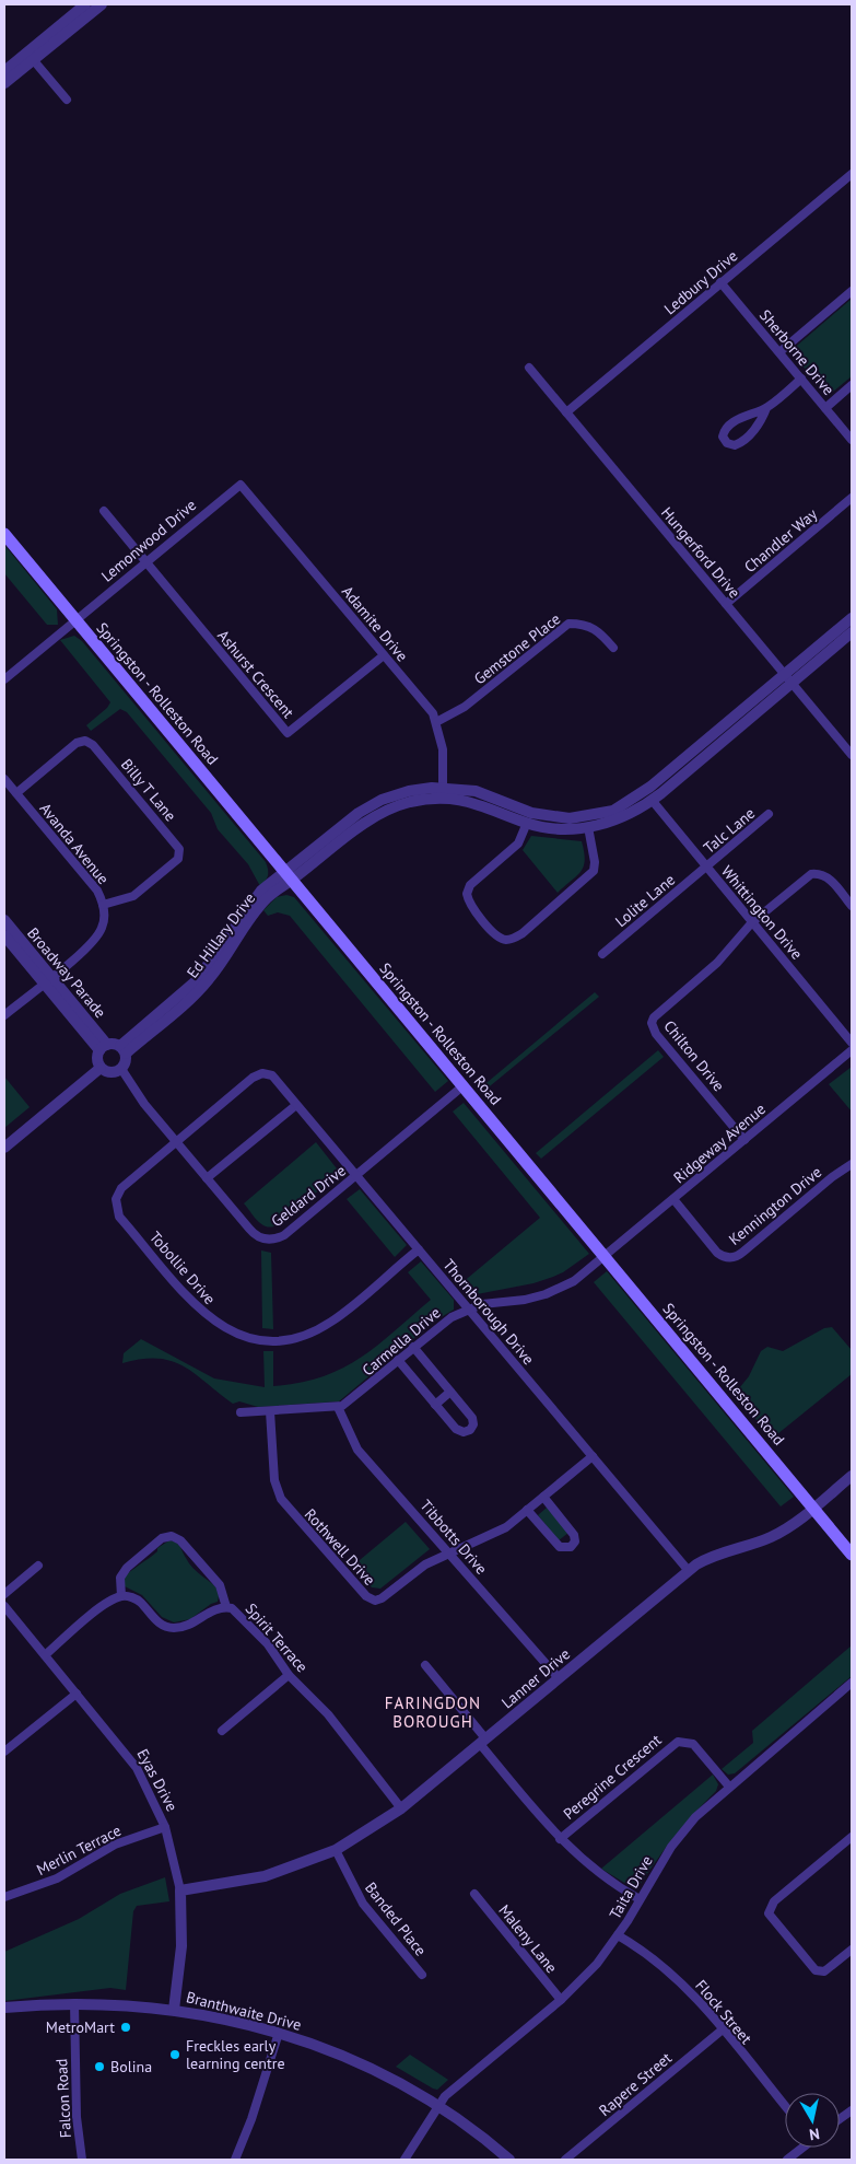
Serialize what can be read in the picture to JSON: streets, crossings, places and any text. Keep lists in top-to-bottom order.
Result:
{
  "streets": {
    "main road": ["Springston - Rolleston Road"],
    "street": [
      "Ledbury Drive",
      "Sherborne Drive",
      "Lemonwood Drive",
      "Chandler Way",
      "Hungerford Drive",
      "Adamite Drive",
      "Gemstone Place",
      "Ashurst Crescent",
      "Billy T Lane",
      "Talc Lane",
      "Avanda Avenue",
      "Lolite Lane",
      "Whittington Drive",
      "Ed Hillary Drive",
      "Broadway Parade",
      "Chilton Drive",
      "Ridgeway Avenue",
      "Geldard Drive",
      "Kennington Drive",
      "Tobollie Drive",
      "Thornborough Drive",
      "Carmella Drive",
      "Tibbotts Drive",
      "Rothwell Drive",
      "Spirit Terrace",
      "Lanner Drive",
      "Peregrine Crescent",
      "Eyas Drive",
      "Merlin Terrace",
      "Taita Drive",
      "Banded Place",
      "Maleny Lane",
      "Branthwaite Drive",
      "Flock Street",
      "Rapere Street",
      "Falcon Road"
    ]
  },
  "crossings": [
    ["Ledbury Drive", "Sherborne Drive"],
    ["Ledbury Drive", "Hungerford Drive"],
    ["Lemonwood Drive", "Adamite Drive"],
    ["Lemonwood Drive", "Ashurst Crescent"],
    ["Lemonwood Drive", "Springston - Rolleston Road"],
    ["Chandler Way", "Hungerford Drive"],
    ["Adamite Drive", "Gemstone Place"],
    ["Adamite Drive", "Ashurst Crescent"],
    ["Adamite Drive", "Ed Hillary Drive"],
    ["Springston - Rolleston Road", "Ed Hillary Drive"],
    ["Springston - Rolleston Road", "Ridgeway Avenue"],
    ["Springston - Rolleston Road", "Geldard Drive"],
    ["Springston - Rolleston Road", "Carmella Drive"],
    ["Springston - Rolleston Road", "Lanner Drive"],
    ["Billy T Lane", "Avanda Avenue"],
    ["Talc Lane", "Lolite Lane"],
    ["Talc Lane", "Whittington Drive"],
    ["Avanda Avenue", "Broadway Parade"],
    ["Lolite Lane", "Whittington Drive"],
    ["Whittington Drive", "Chilton Drive"],
    ["Ed Hillary Drive", "Broadway Parade"],
    ["Ed Hillary Drive", "Geldard Drive"],
    ["Broadway Parade", "Geldard Drive"],
    ["Chilton Drive", "Ridgeway Avenue"],
    ["Ridgeway Avenue", "Kennington Drive"],
    ["Ridgeway Avenue", "Carmella Drive"],
    ["Geldard Drive", "Tobollie Drive"],
    ["Geldard Drive", "Thornborough Drive"],
    ["Tobollie Drive", "Thornborough Drive"],
    ["Thornborough Drive", "Carmella Drive"],
    ["Thornborough Drive", "Rothwell Drive"],
    ["Thornborough Drive", "Lanner Drive"],
    ["Carmella Drive", "Tibbotts Drive"],
    ["Tibbotts Drive", "Rothwell Drive"],
    ["Tibbotts Drive", "Lanner Drive"],
    ["Spirit Terrace", "Lanner Drive"],
    ["Lanner Drive", "Eyas Drive"],
    ["Lanner Drive", "Banded Place"],
    ["Peregrine Crescent", "Taita Drive"],
    ["Eyas Drive", "Merlin Terrace"],
    ["Eyas Drive", "Branthwaite Drive"],
    ["Taita Drive", "Maleny Lane"],
    ["Taita Drive", "Branthwaite Drive"],
    ["Taita Drive", "Flock Street"],
    ["Branthwaite Drive", "Falcon Road"],
    ["Flock Street", "Rapere Street"]
  ],
  "districts": ["FARINGDON BOROUGH"],
  "places": ["MetroMart", "Freckles early learning centre", "Bolina"],
  "north": "bottom"
}
